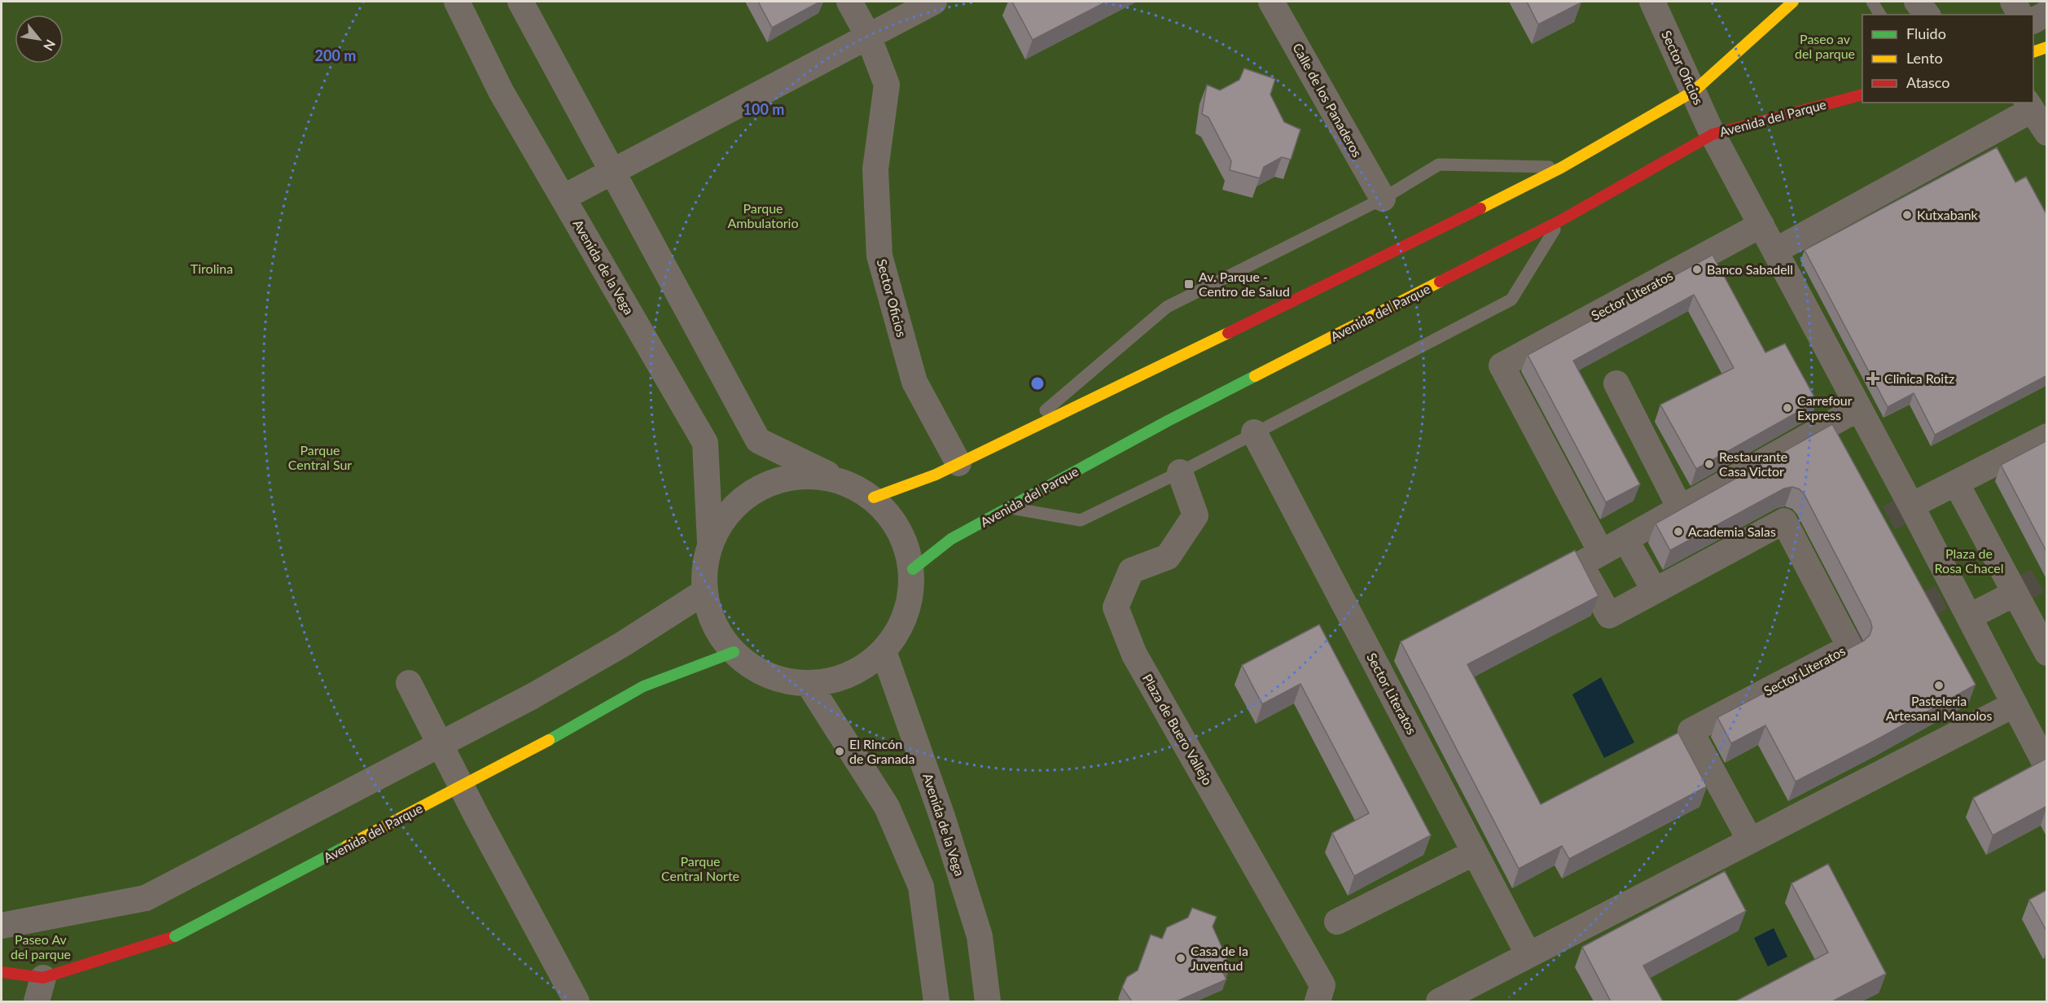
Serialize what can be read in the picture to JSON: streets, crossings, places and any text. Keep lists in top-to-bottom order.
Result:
{
  "streets": {
    "street": [
      "Sector Oficios",
      "Calle de los Panaderos",
      "Avenida del Parque",
      "Avenida de la Vega",
      "Sector Literatos",
      "Plaza de Buero Vallejo"
    ]
  },
  "crossings": [
    ["Sector Oficios", "Avenida del Parque"]
  ],
  "parks": [
    "Paseo av del parque",
    "Parque Ambulatorio",
    "Tirolina",
    "Parque Central Sur",
    "Plaza de Rosa Chacel",
    "Parque Central Norte",
    "Paseo Av del parque"
  ],
  "places": {
    "other": [
      "Kutxabank",
      "Banco Sabadell",
      "Carrefour Express",
      "Restaurante Casa Victor",
      "Academia Salas",
      "Pasteleria Artesanal Manolos",
      "El Rincón de Granada",
      "Casa de la Juventud"
    ],
    "transit": ["Av. Parque - Centro de Salud"],
    "health": ["Clinica Roitz"]
  },
  "legend": ["Fluido", "Lento", "Atasco"],
  "north": "bottom right",
  "rings": ["200 m", "100 m"]
}
